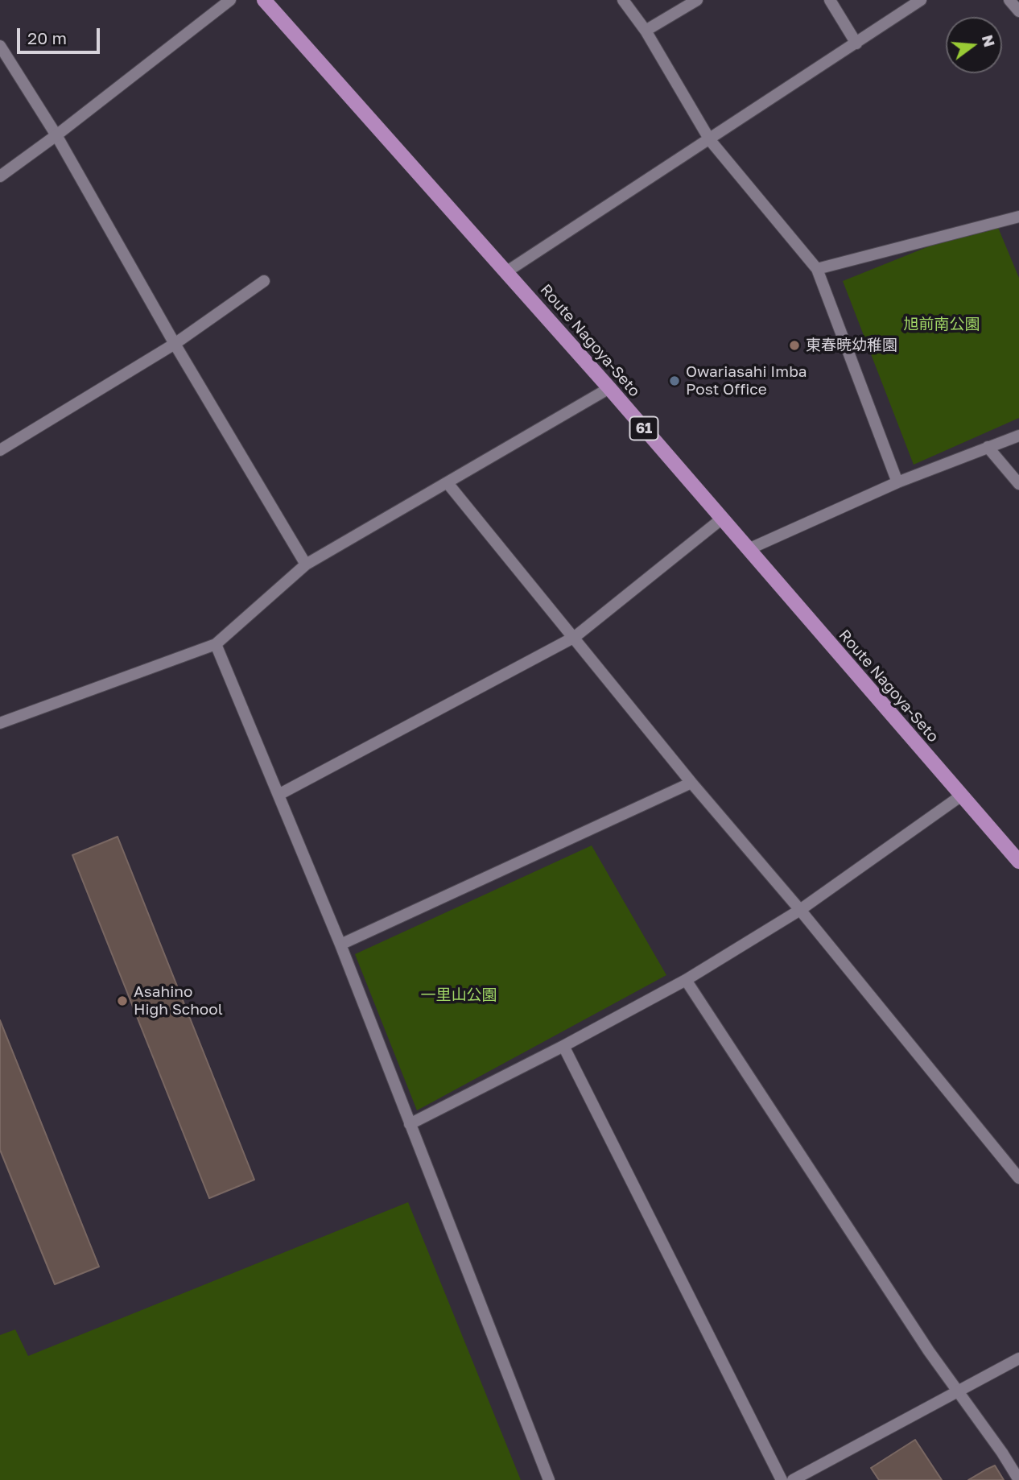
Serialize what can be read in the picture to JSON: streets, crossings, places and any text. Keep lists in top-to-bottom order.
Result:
{
  "streets": {
    "main road": ["Route Nagoya-Seto", "61"]
  },
  "parks": ["旭前南公園", "一里山公園"],
  "places": ["東春暁幼稚園", "Owariasahi Imba Post Office", "Asahino High School"],
  "scale_bar": "20 m",
  "north": "right"
}
